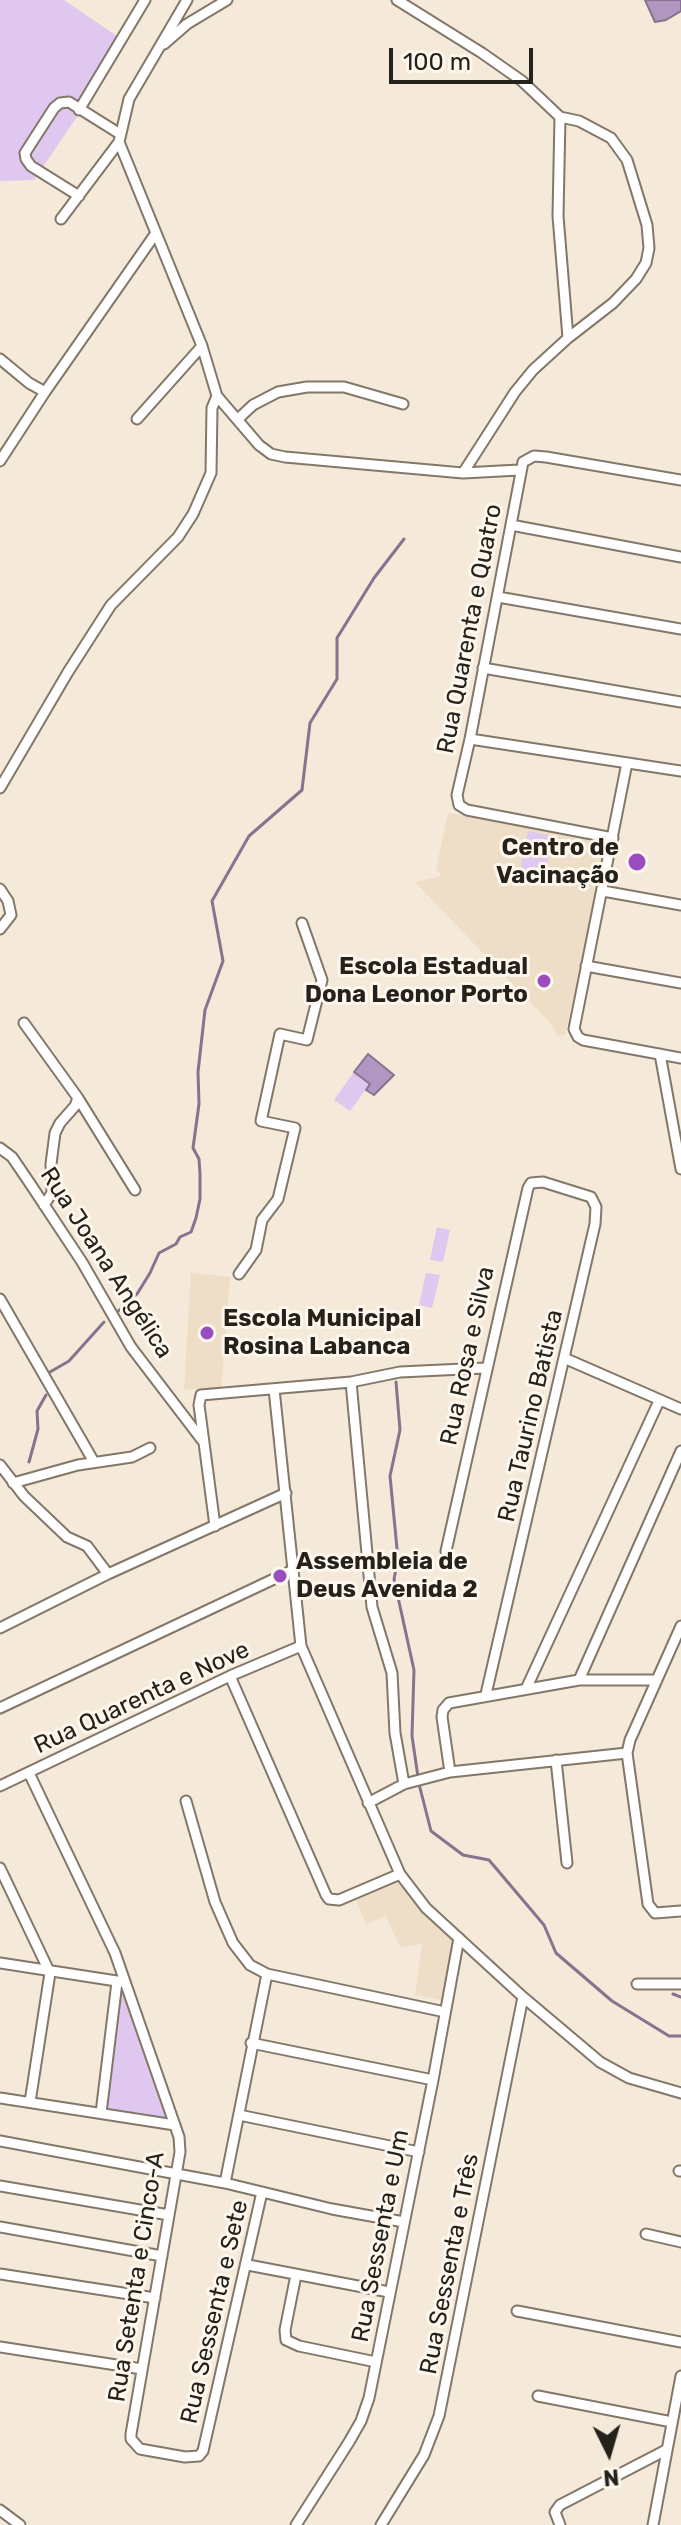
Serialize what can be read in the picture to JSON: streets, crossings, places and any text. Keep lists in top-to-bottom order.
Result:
{
  "streets": {
    "street": [
      "Rua Quarenta e Quatro",
      "Rua Joana Angélica",
      "Rua Rosa e Silva",
      "Rua Taurino Batista",
      "Rua Quarenta e Nove",
      "Rua Sessenta e Um",
      "Rua Sessenta e Três",
      "Rua Setenta e Cinco-A",
      "Rua Sessenta e Sete"
    ]
  },
  "crossings": [
    ["Rua Rosa e Silva", "Rua Taurino Batista"],
    ["Rua Quarenta e Nove", "Rua Setenta e Cinco-A"],
    ["Rua Setenta e Cinco-A", "Rua Sessenta e Sete"]
  ],
  "places": [
    "Centro de Vacinação",
    "Escola Estadual Dona Leonor Porto",
    "Escola Municipal Rosina Labanca",
    "Assembleia de Deus Avenida 2"
  ],
  "scale_bar": "100 m",
  "north": "bottom"
}
